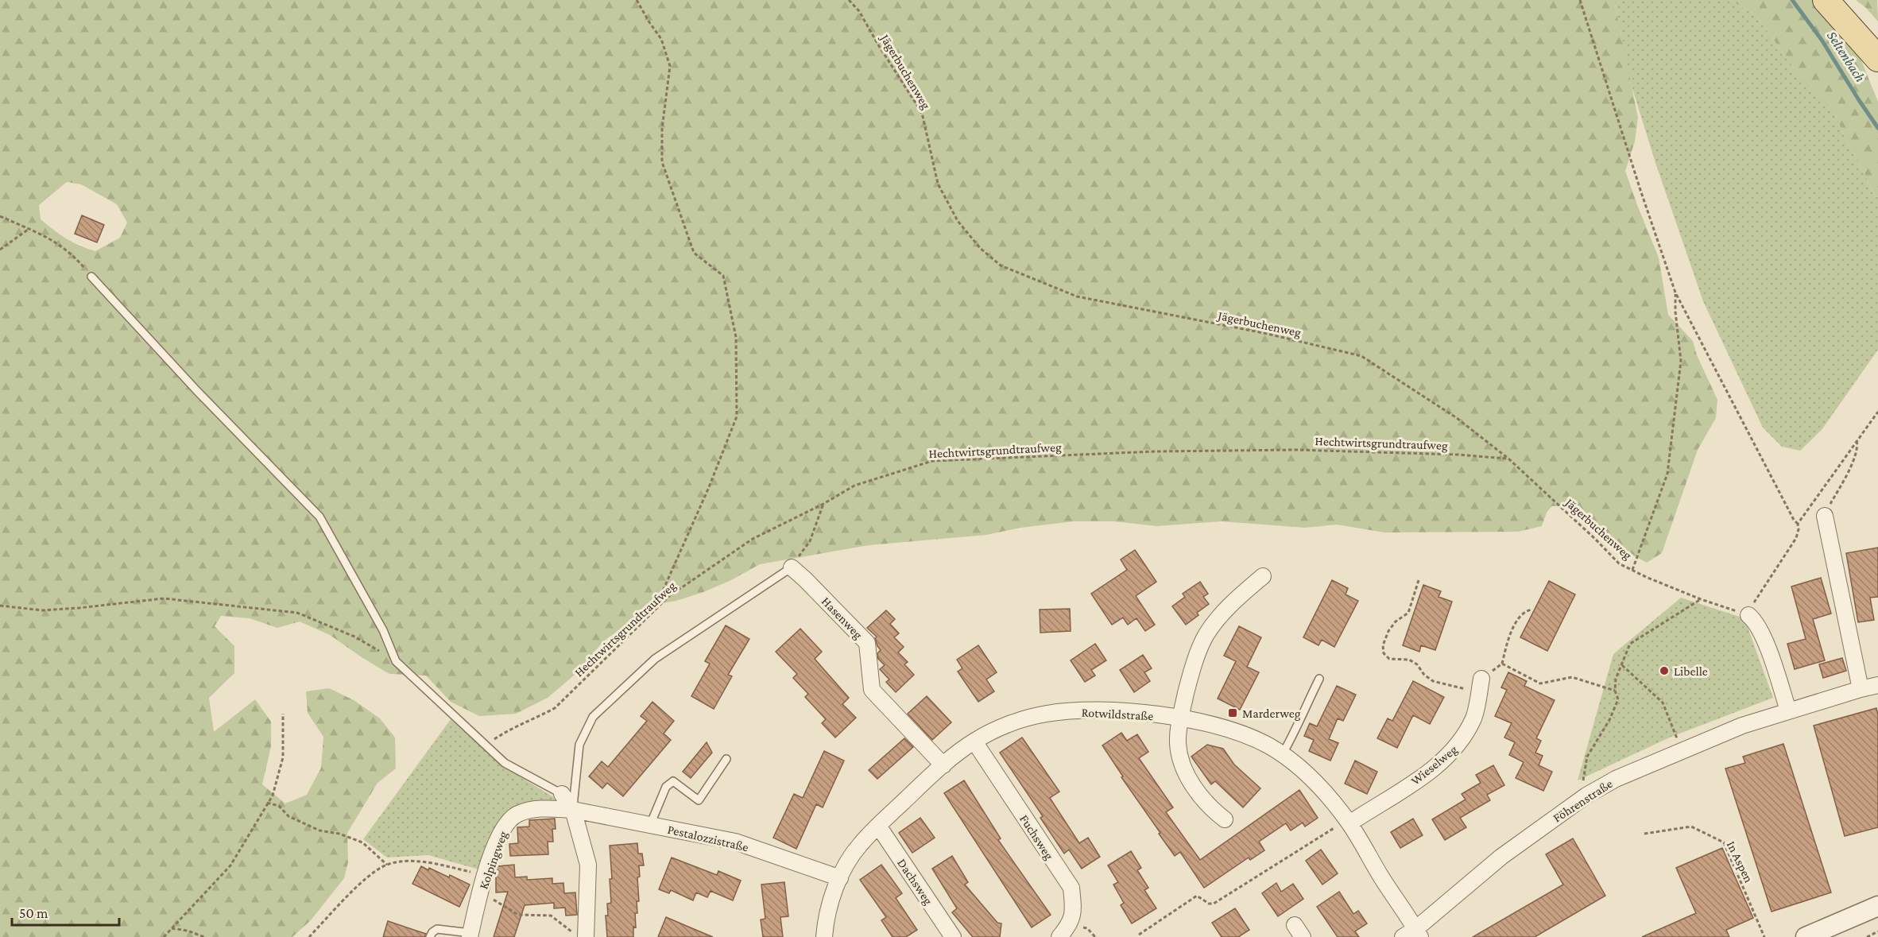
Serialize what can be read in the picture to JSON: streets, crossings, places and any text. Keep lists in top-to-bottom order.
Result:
{
  "streets": {
    "street": [
      "Hasenweg",
      "Rotwildstraße",
      "Wieselweg",
      "Föhrenstraße",
      "Fuchsweg",
      "Pestalozzistraße",
      "Kolpingweg",
      "Dachsweg"
    ],
    "path": ["Jägerbuchenweg", "Hechtwirtsgrundtraufweg", "In Aspen"]
  },
  "crossings": [
    ["Jägerbuchenweg", "Hechtwirtsgrundtraufweg"],
    ["Hasenweg", "Rotwildstraße"],
    ["Rotwildstraße", "Wieselweg"],
    ["Rotwildstraße", "Föhrenstraße"],
    ["Rotwildstraße", "Fuchsweg"],
    ["Rotwildstraße", "Pestalozzistraße"],
    ["Rotwildstraße", "Dachsweg"],
    ["Pestalozzistraße", "Kolpingweg"]
  ],
  "water": ["Seltenbach"],
  "places": {
    "other": ["Libelle"],
    "transit": ["Marderweg"]
  },
  "scale_bar": "50 m"
}
